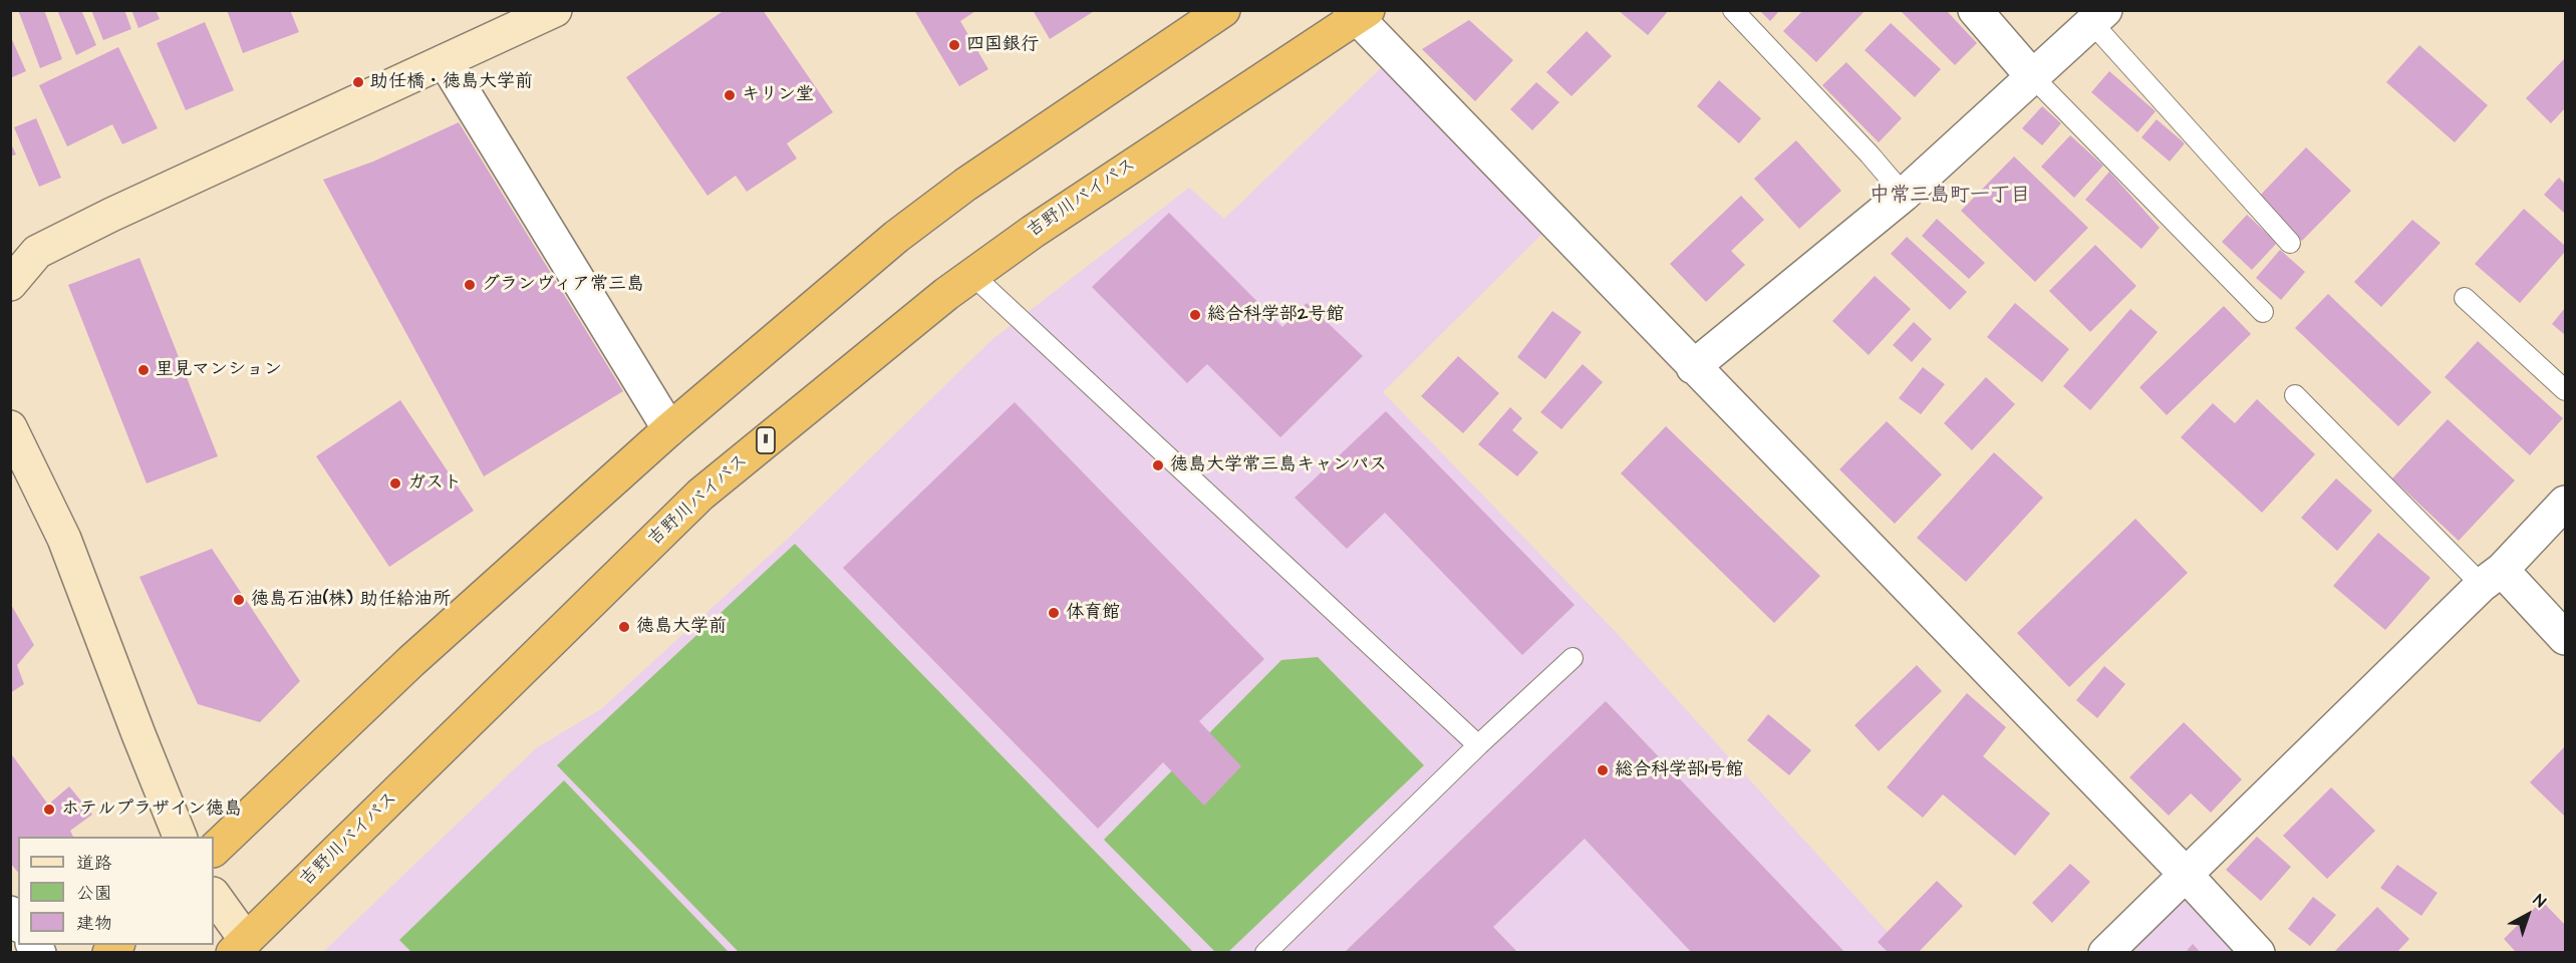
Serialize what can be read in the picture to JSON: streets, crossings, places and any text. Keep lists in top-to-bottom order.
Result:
{
  "streets": {
    "highway": ["吉野川バイパス", "11"]
  },
  "districts": ["中常三島町一丁目"],
  "places": [
    "四国銀行",
    "助任橋・徳島大学前",
    "キリン堂",
    "グランヴィア常三島",
    "総合科学部2号館",
    "里見マンション",
    "徳島大学常三島キャンパス",
    "ガスト",
    "徳島石油(株) 助任給油所",
    "体育館",
    "徳島大学前",
    "総合科学部1号館",
    "ホテルプラザイン徳島"
  ],
  "legend": ["道路", "公園", "建物"],
  "north": "top right"
}
